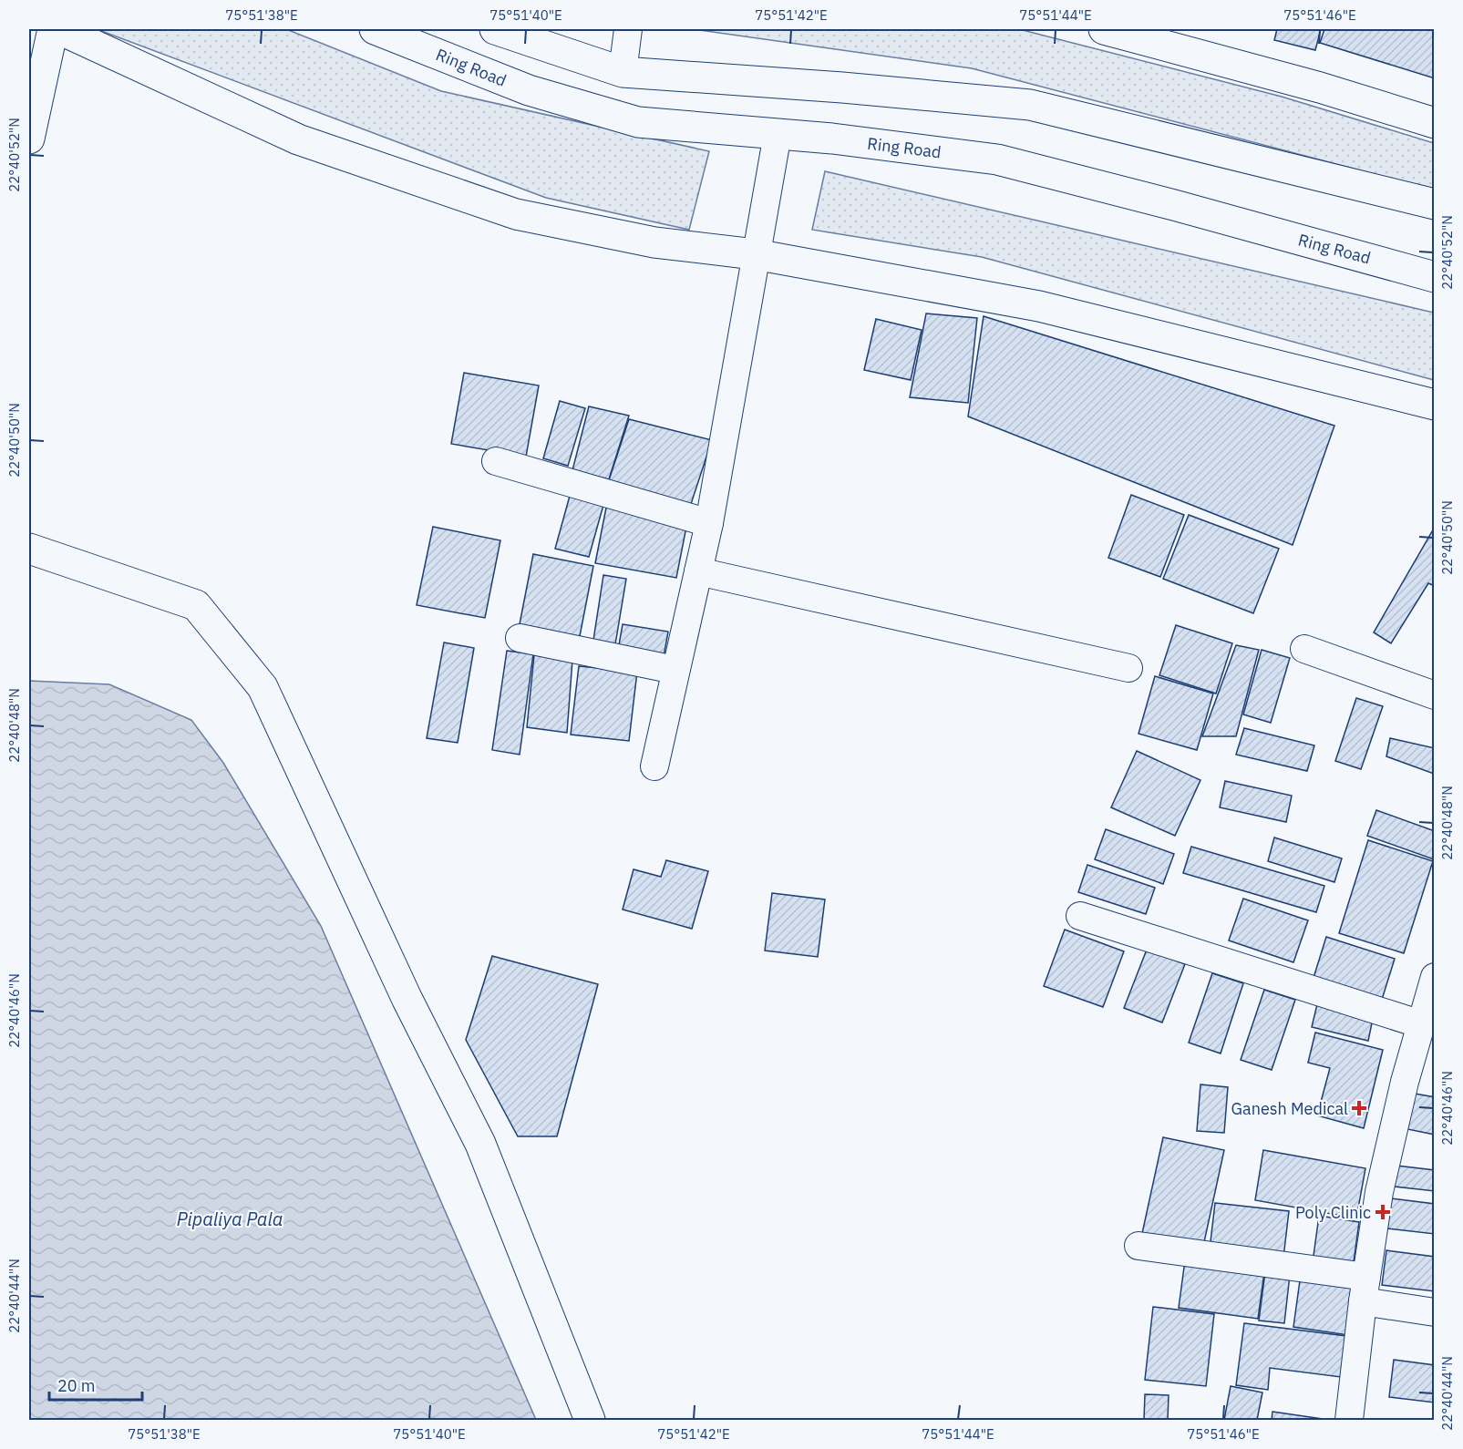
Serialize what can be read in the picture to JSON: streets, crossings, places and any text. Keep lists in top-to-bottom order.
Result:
{
  "streets": {
    "main road": ["Ring Road"]
  },
  "water": ["Pipaliya Pala"],
  "places": {
    "health": ["Ganesh Medical", "Poly Clinic"]
  },
  "scale_bar": "20 m",
  "coordinates": [
    "75°51'38\"E",
    "75°51'40\"E",
    "75°51'42\"E",
    "75°51'44\"E",
    "75°51'46\"E",
    "22°40'52\"N",
    "22°40'50\"N",
    "22°40'48\"N",
    "22°40'46\"N",
    "22°40'44\"N"
  ]
}
